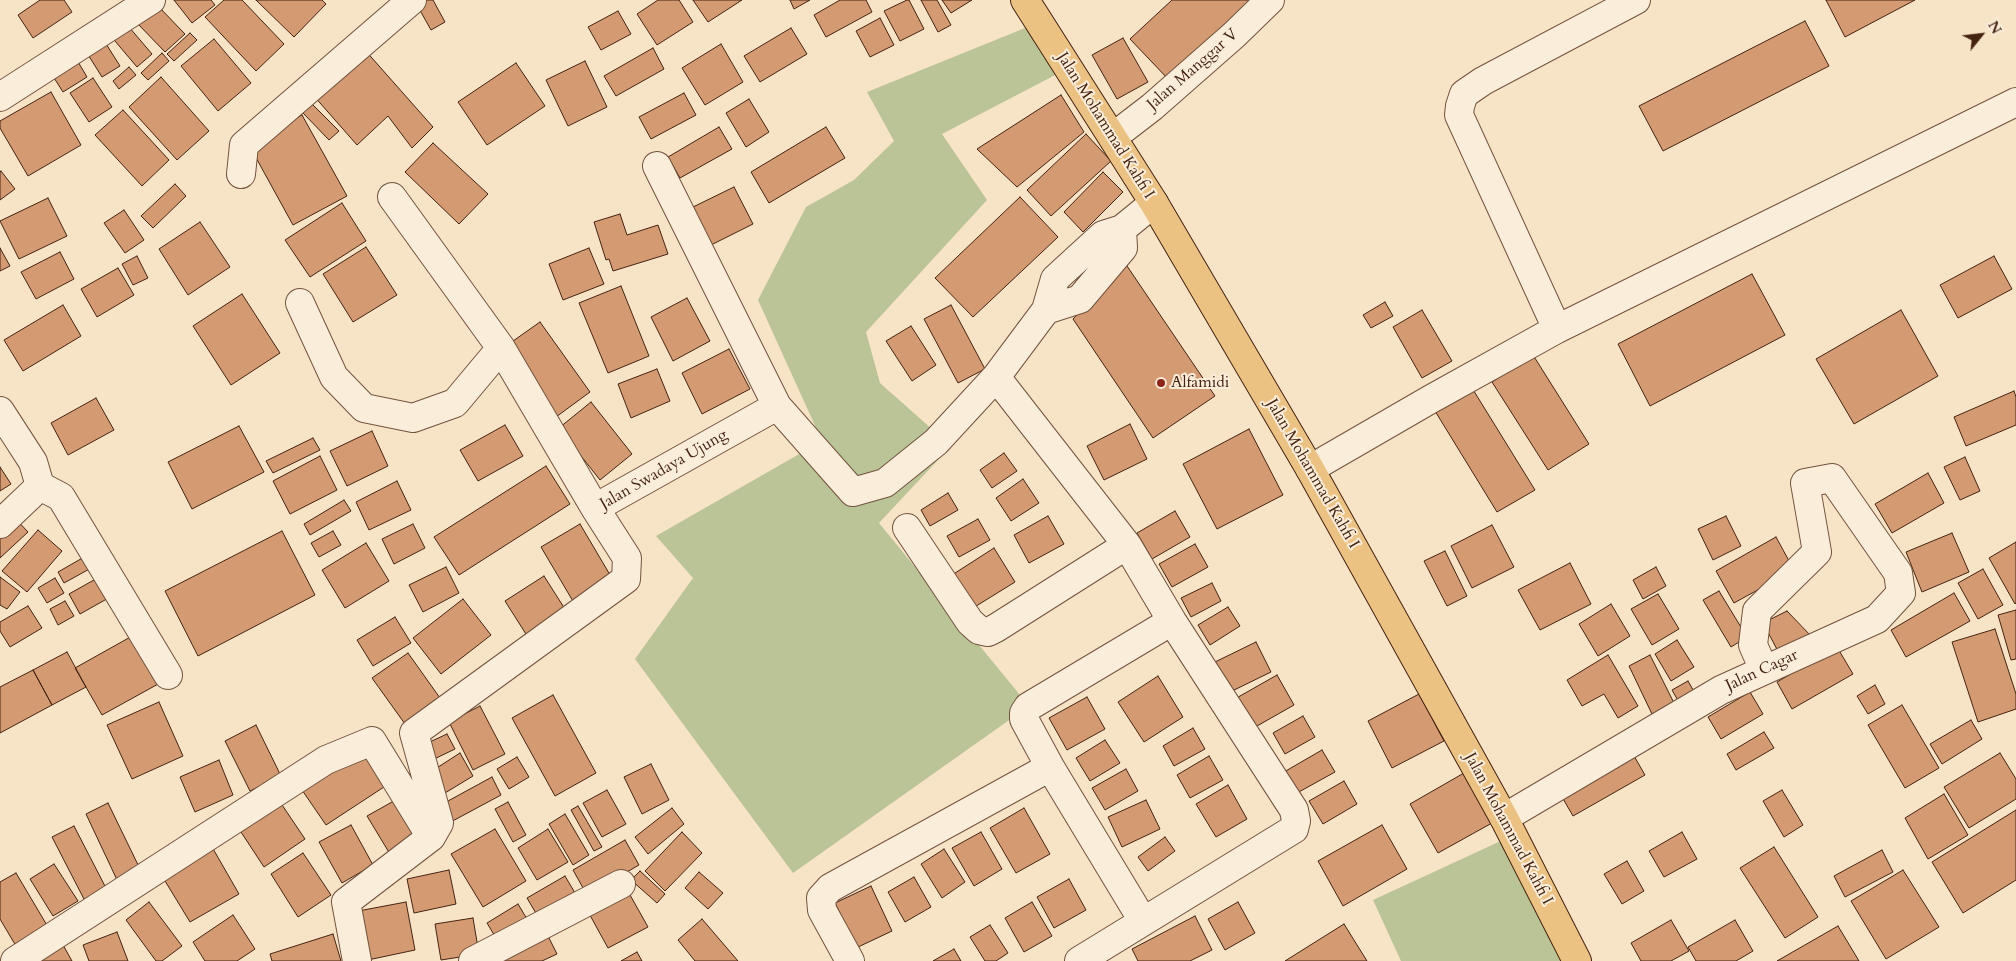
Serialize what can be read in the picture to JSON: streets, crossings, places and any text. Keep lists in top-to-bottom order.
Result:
{
  "streets": {
    "main road": ["Jalan Mohammad Kahfi I"],
    "street": ["Jalan Manggar V", "Jalan Swadaya Ujung", "Jalan Cagar"]
  },
  "crossings": [
    ["Jalan Manggar V", "Jalan Mohammad Kahfi I"],
    ["Jalan Mohammad Kahfi I", "Jalan Cagar"]
  ],
  "places": ["Alfamidi"],
  "north": "top right"
}
